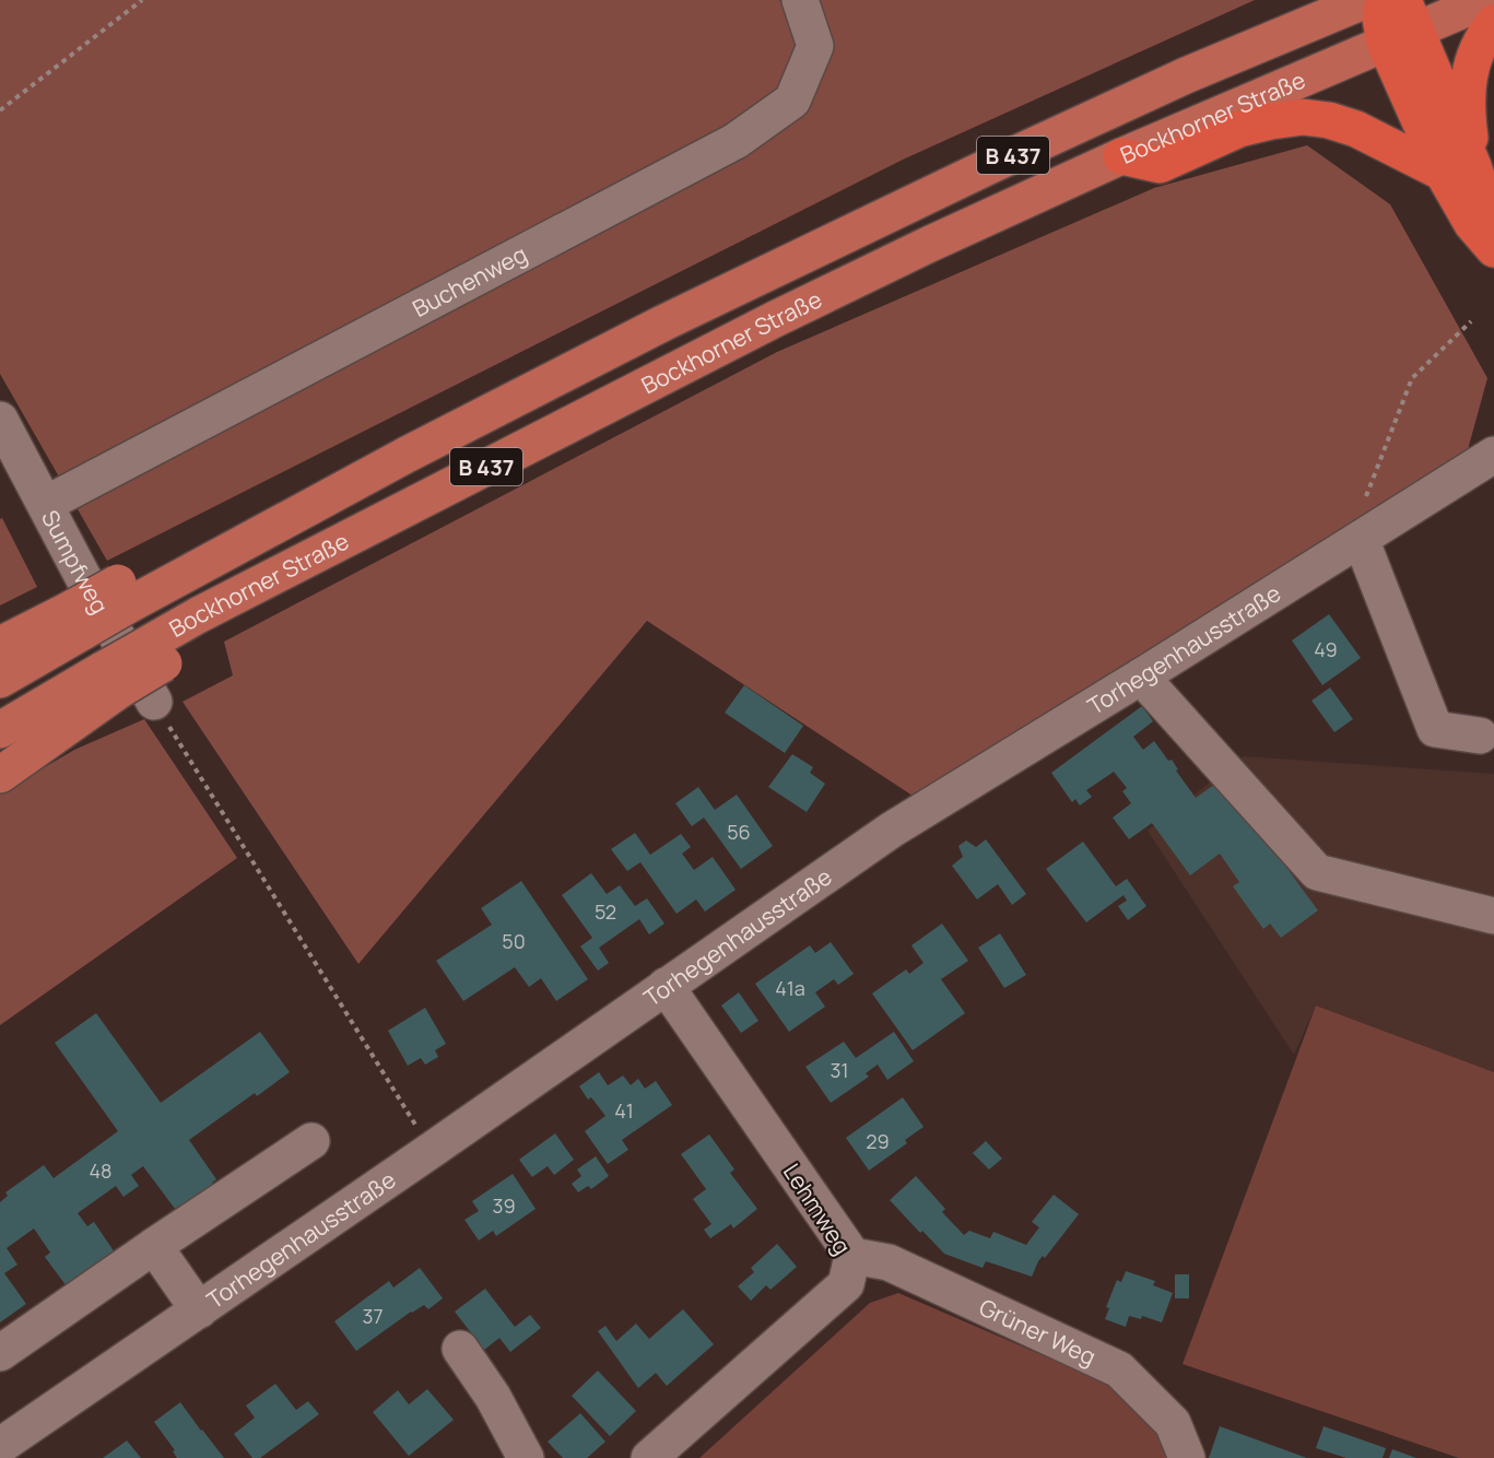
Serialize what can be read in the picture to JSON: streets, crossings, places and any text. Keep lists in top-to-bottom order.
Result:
{
  "streets": {
    "main road": ["Bockhorner Straße", "B 437"],
    "street": [
      "Buchenweg",
      "Sumpfweg",
      "Torhegenhausstraße",
      "Lehmweg",
      "Grüner Weg"
    ]
  },
  "crossings": [
    ["Buchenweg", "Sumpfweg"],
    ["Torhegenhausstraße", "Lehmweg"],
    ["Lehmweg", "Grüner Weg"]
  ],
  "house_numbers": [
    "49",
    "56",
    "52",
    "50",
    "41a",
    "31",
    "41",
    "29",
    "48",
    "39",
    "37"
  ]
}
